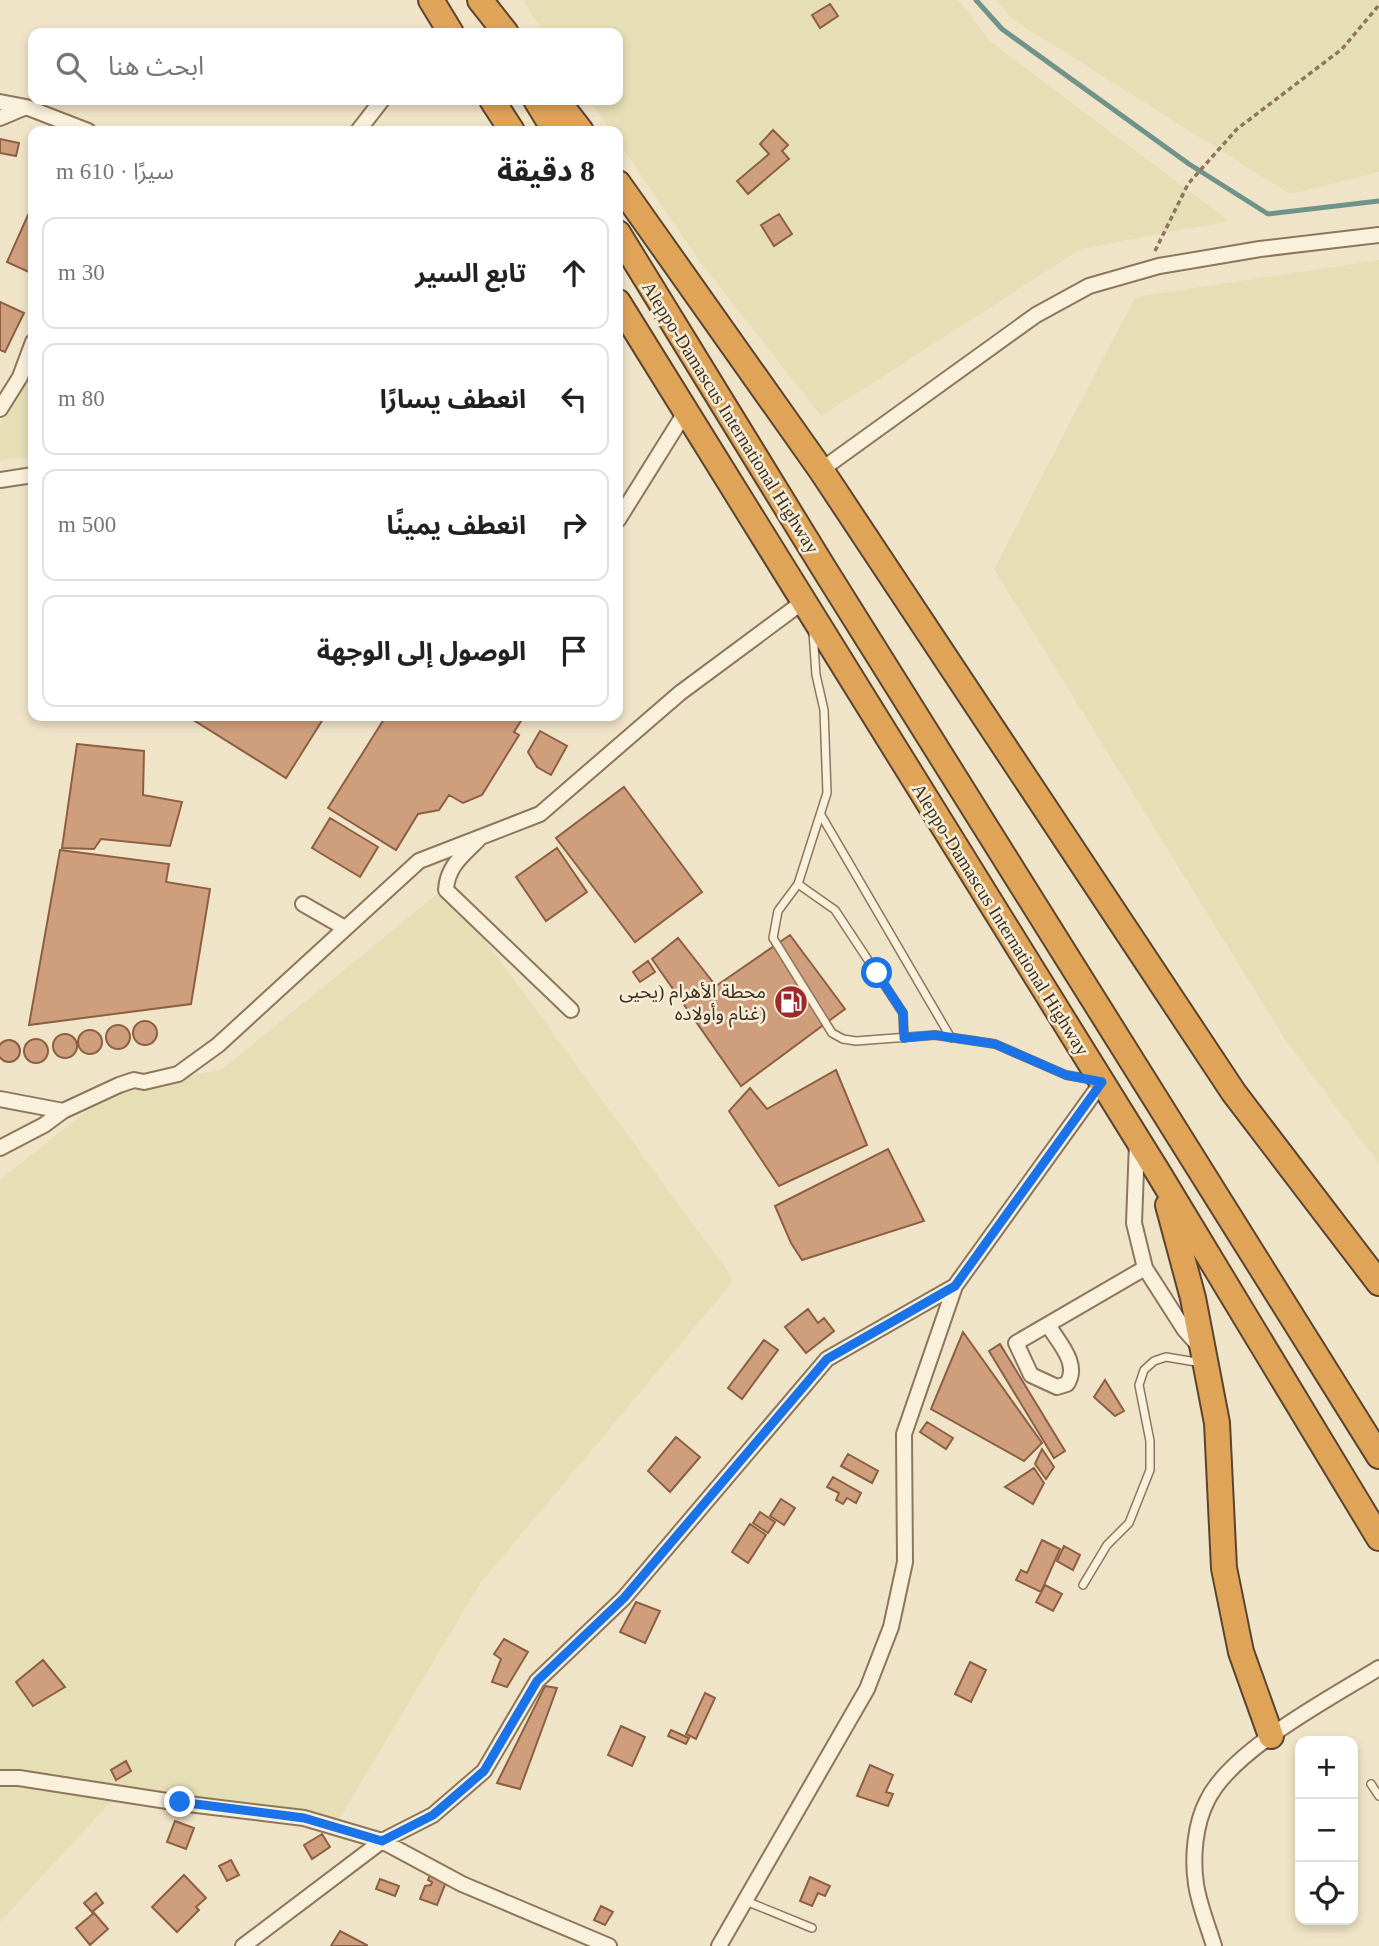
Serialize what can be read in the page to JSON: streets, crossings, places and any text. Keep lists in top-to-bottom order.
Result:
{
  "streets": {
    "highway": ["Aleppo-Damascus International Highway"]
  },
  "places": {
    "fuel station": ["محطة الأهرام (يحيى غنام وأولاده)"]
  },
  "page": {
    "search": "ابحث هنا",
    "heading": ["8 دقيقة", "سيرًا · 610 m"],
    "list": [
      ["تابع السير", "30 m"],
      ["انعطف يسارًا", "80 m"],
      ["انعطف يمينًا", "500 m"],
      "الوصول إلى الوجهة"
    ],
    "map_buttons": ["+", "−"]
  }
}
